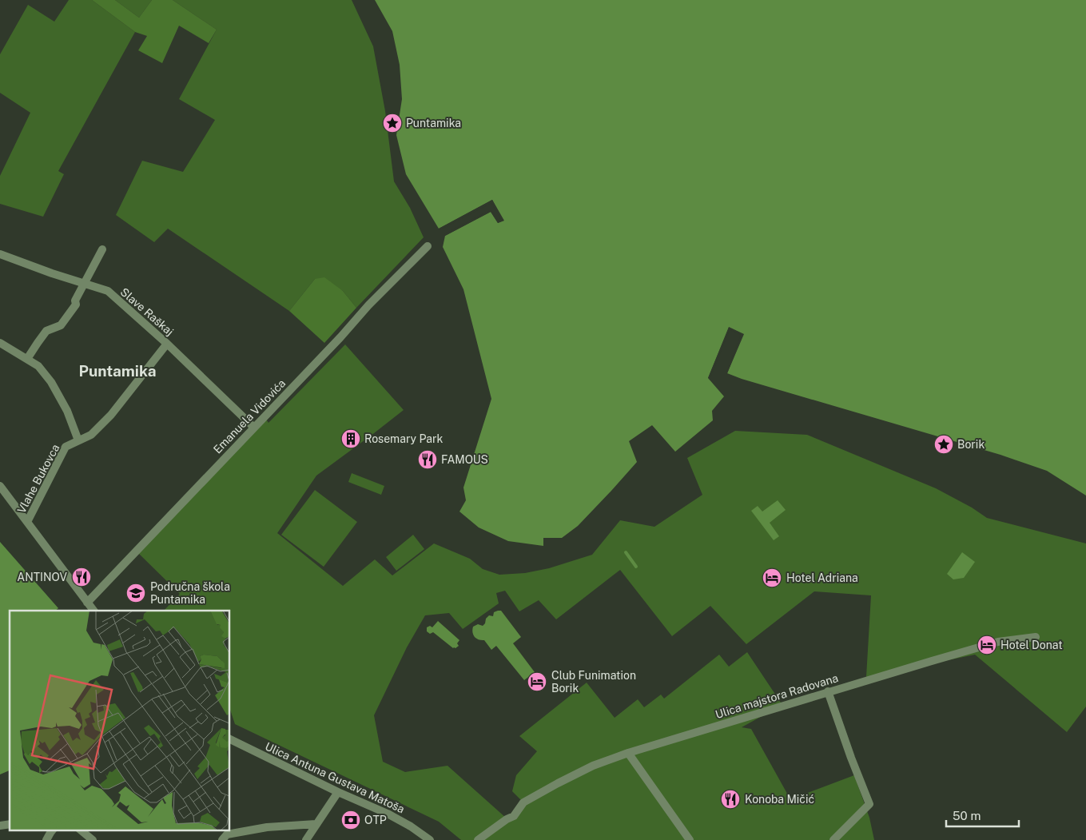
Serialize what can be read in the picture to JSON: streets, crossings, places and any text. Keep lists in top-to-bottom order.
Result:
{
  "streets": {
    "street": [
      "Slave Raškaj",
      "Emanuela Vidovića",
      "Vlahe Bukovca",
      "Ulica majstora Radovana",
      "Ulica Antuna Gustava Matoša"
    ]
  },
  "crossings": [
    ["Slave Raškaj", "Emanuela Vidovića"],
    ["Slave Raškaj", "Vlahe Bukovca"]
  ],
  "districts": ["Puntamika"],
  "places": {
    "place": ["Puntamika", "Borik"],
    "building": ["Rosemary Park"],
    "restaurant": ["FAMOUS", "ANTINOV", "Konoba Mičić"],
    "hotel": ["Hotel Adriana", "Hotel Donat", "Club Funimation Borik"],
    "school or university": ["Područna škola Puntamika"],
    "bank": ["OTP"]
  },
  "scale_bar": "50 m"
}
